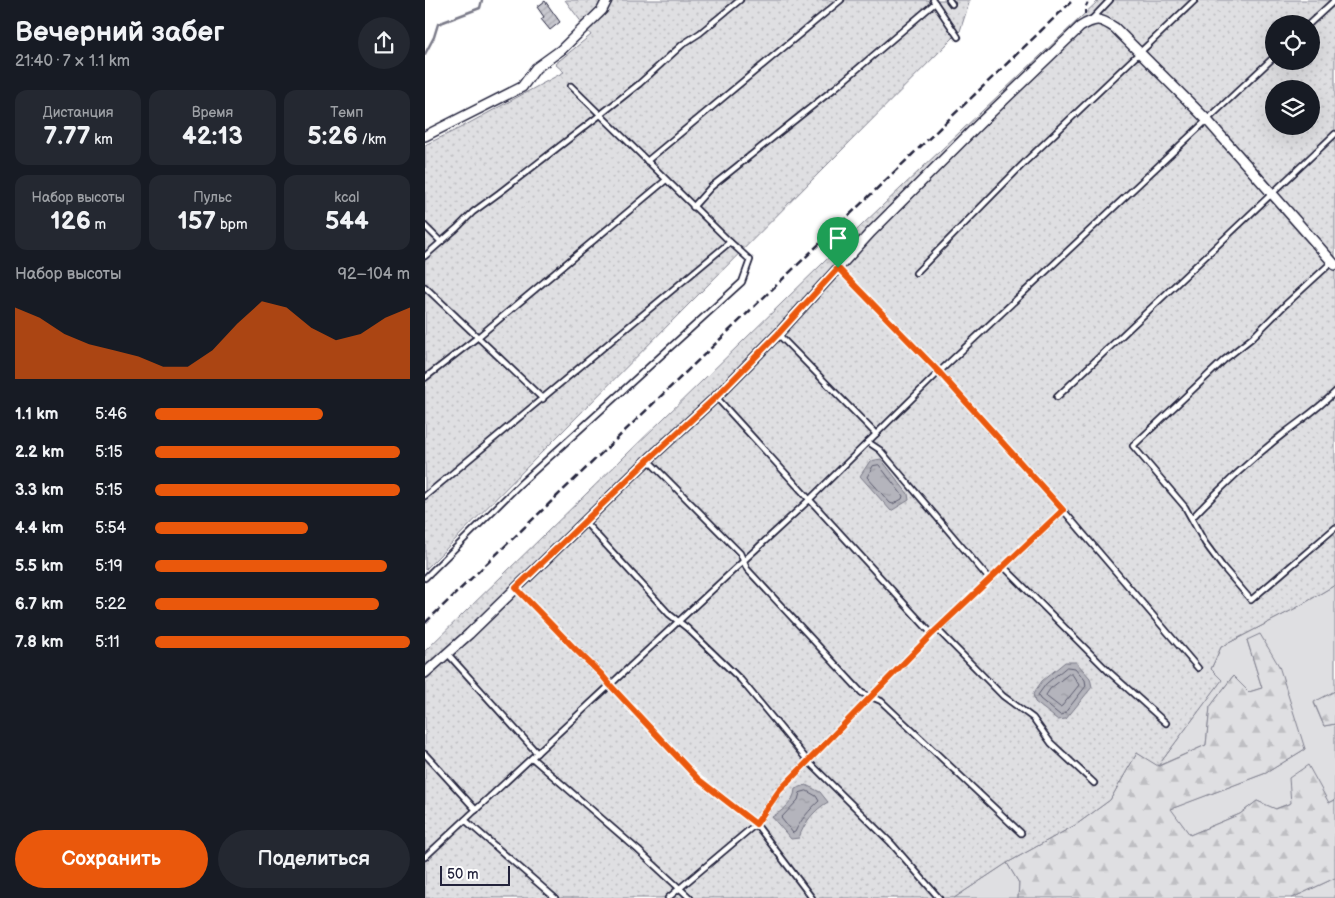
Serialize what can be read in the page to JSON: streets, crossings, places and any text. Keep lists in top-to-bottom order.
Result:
{
  "scale_bar": "50 m",
  "page": {
    "heading": ["Вечерний забег", "21:40 · 7 × 1.1 km"],
    "stats": [
      ["Дистанция", "7.77 km"],
      ["Время", "42:13"],
      ["Темп", "5:26 /km"],
      ["Набор высоты", "126 m"],
      ["Пульс", "157 bpm"],
      ["kcal", "544"]
    ],
    "chart": ["Набор высоты", "92–104 m"],
    "list": [
      {
        "name": "1.1 km",
        "note": "5:46"
      },
      {
        "name": "2.2 km",
        "note": "5:15"
      },
      {
        "name": "3.3 km",
        "note": "5:15"
      },
      {
        "name": "4.4 km",
        "note": "5:54"
      },
      {
        "name": "5.5 km",
        "note": "5:19"
      },
      {
        "name": "6.7 km",
        "note": "5:22"
      },
      {
        "name": "7.8 km",
        "note": "5:11"
      }
    ],
    "buttons": ["Сохранить", "Поделиться"],
    "scale": "50 m"
  }
}
